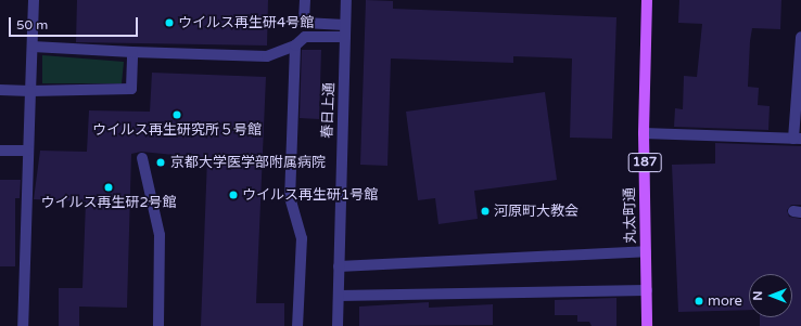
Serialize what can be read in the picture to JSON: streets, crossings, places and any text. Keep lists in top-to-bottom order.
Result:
{
  "streets": {
    "main road": ["187", "丸太町通"],
    "street": ["春日上通"]
  },
  "places": [
    "ウイルス再生研4号館",
    "ウイルス再生研究所５号館",
    "京都大学医学部附属病院",
    "ウイルス再生研2号館",
    "ウイルス再生研1号館",
    "河原町大教会",
    "more"
  ],
  "scale_bar": "50 m",
  "north": "left"
}
